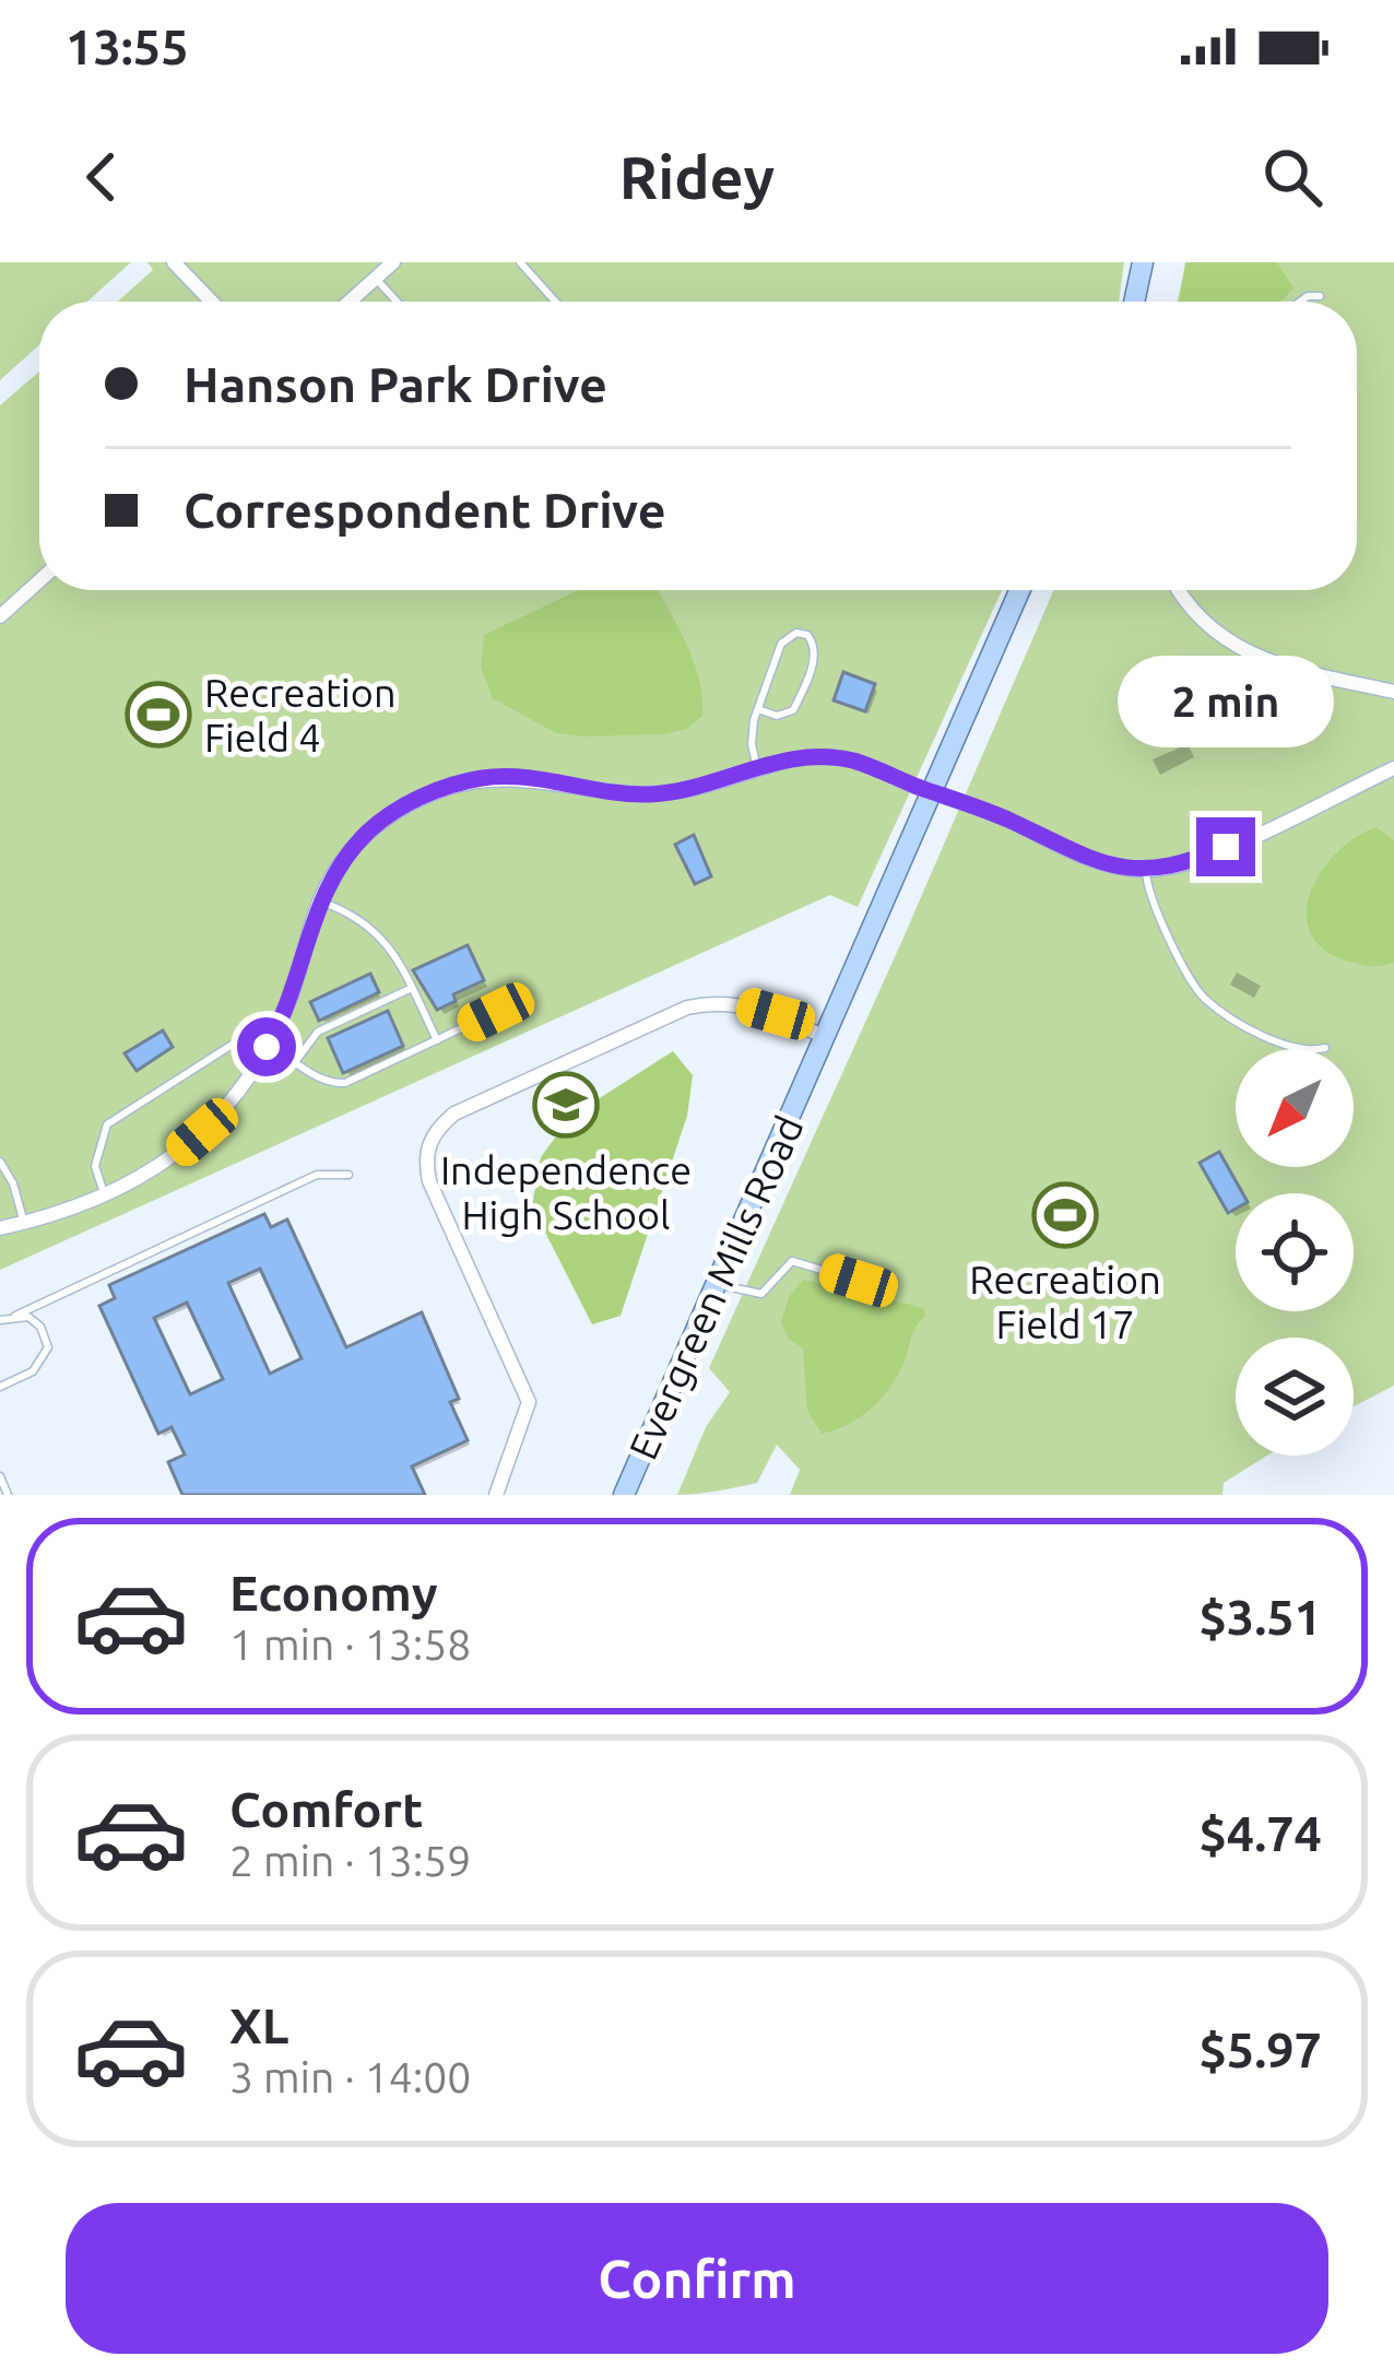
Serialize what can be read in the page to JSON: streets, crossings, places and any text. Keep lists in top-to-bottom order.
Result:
{
  "streets": {
    "main road": ["Evergreen Mills Road"]
  },
  "places": {
    "sports": ["Recreation Field 4", "Recreation Field 17"],
    "school or university": ["Independence High School"]
  },
  "north": "bottom left",
  "page": {
    "status": "13:55",
    "header": "Ridey",
    "banner": ["Hanson Park Drive", "Correspondent Drive"],
    "bubble": "2 min",
    "list": [
      {
        "name": "Economy",
        "note": "1 min · 13:58",
        "value": "$3.51"
      },
      {
        "name": "Comfort",
        "note": "2 min · 13:59",
        "value": "$4.74"
      },
      {
        "name": "XL",
        "note": "3 min · 14:00",
        "value": "$5.97"
      }
    ],
    "buttons": "Confirm"
  }
}
